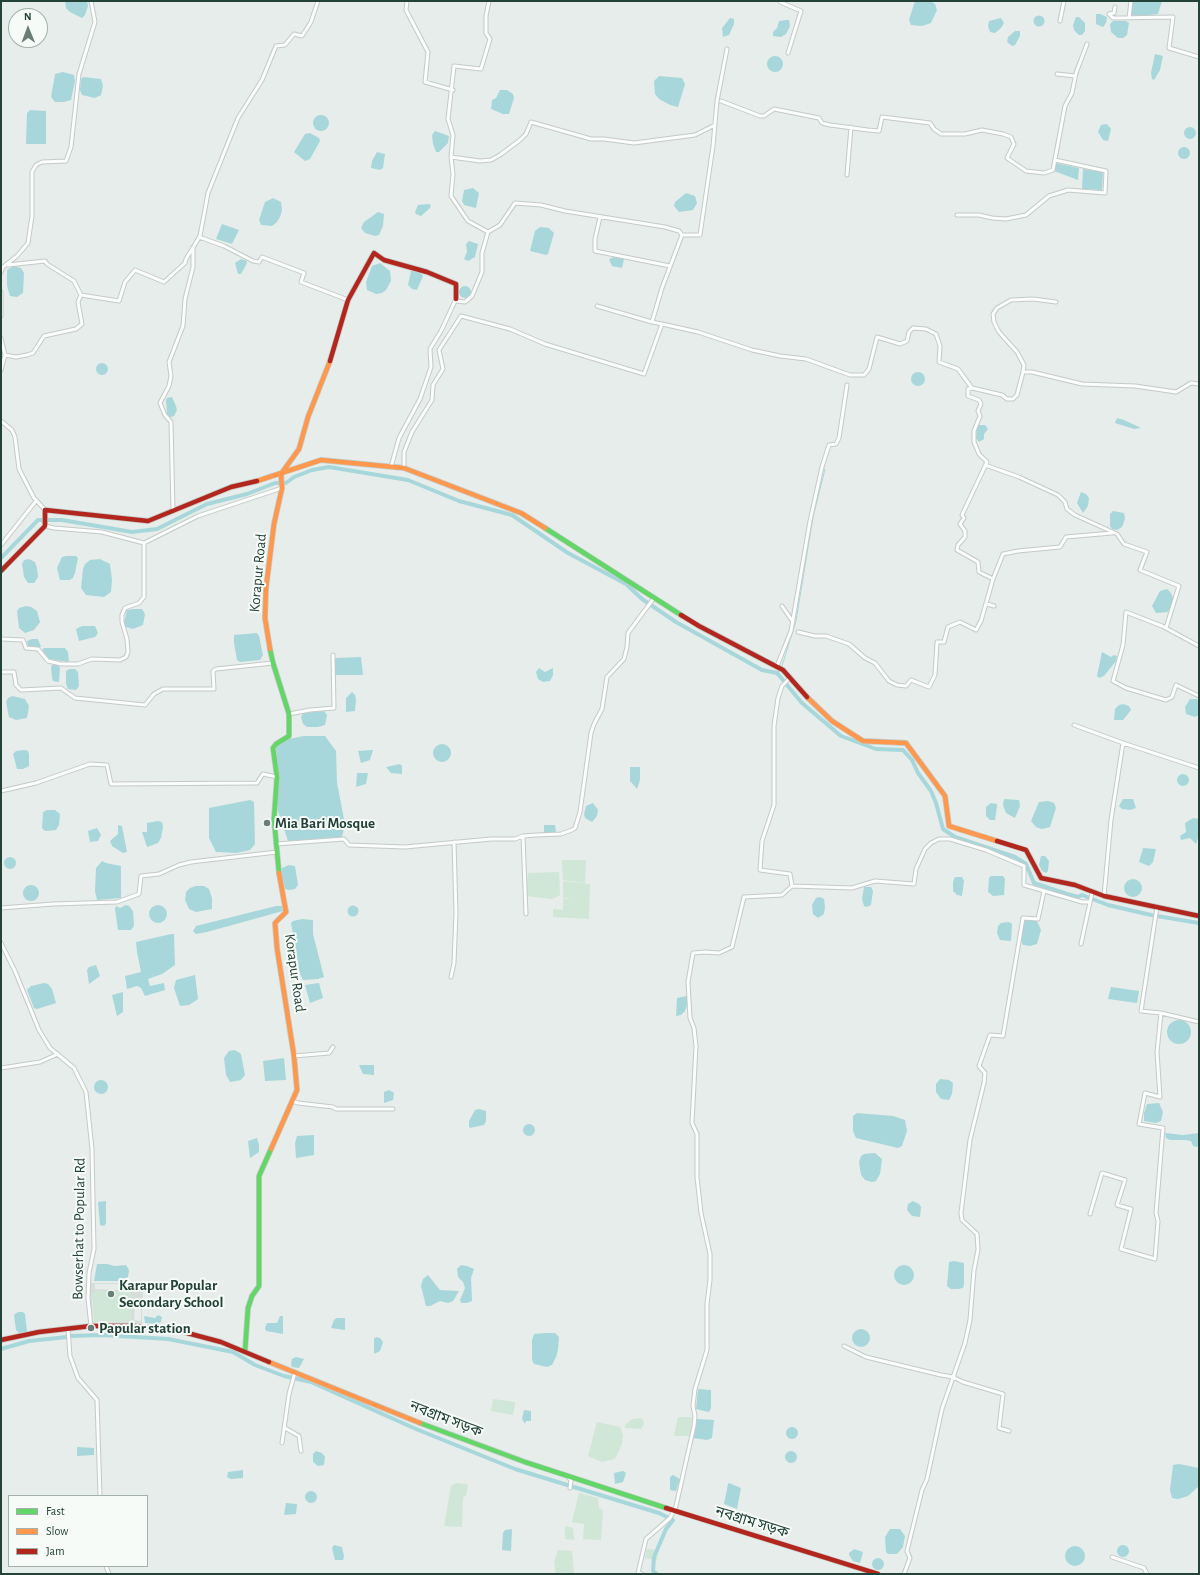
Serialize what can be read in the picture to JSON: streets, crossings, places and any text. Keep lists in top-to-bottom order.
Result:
{
  "streets": {
    "street": ["Korapur Road", "Bowserhat to Popular Rd", "নবগ্রাম সড়ক"]
  },
  "crossings": [
    ["Korapur Road", "নবগ্রাম সড়ক"],
    ["Bowserhat to Popular Rd", "নবগ্রাম সড়ক"]
  ],
  "places": ["Mia Bari Mosque", "Karapur Popular Secondary School", "Papular station"],
  "legend": ["Fast", "Slow", "Jam"],
  "north": "top"
}
